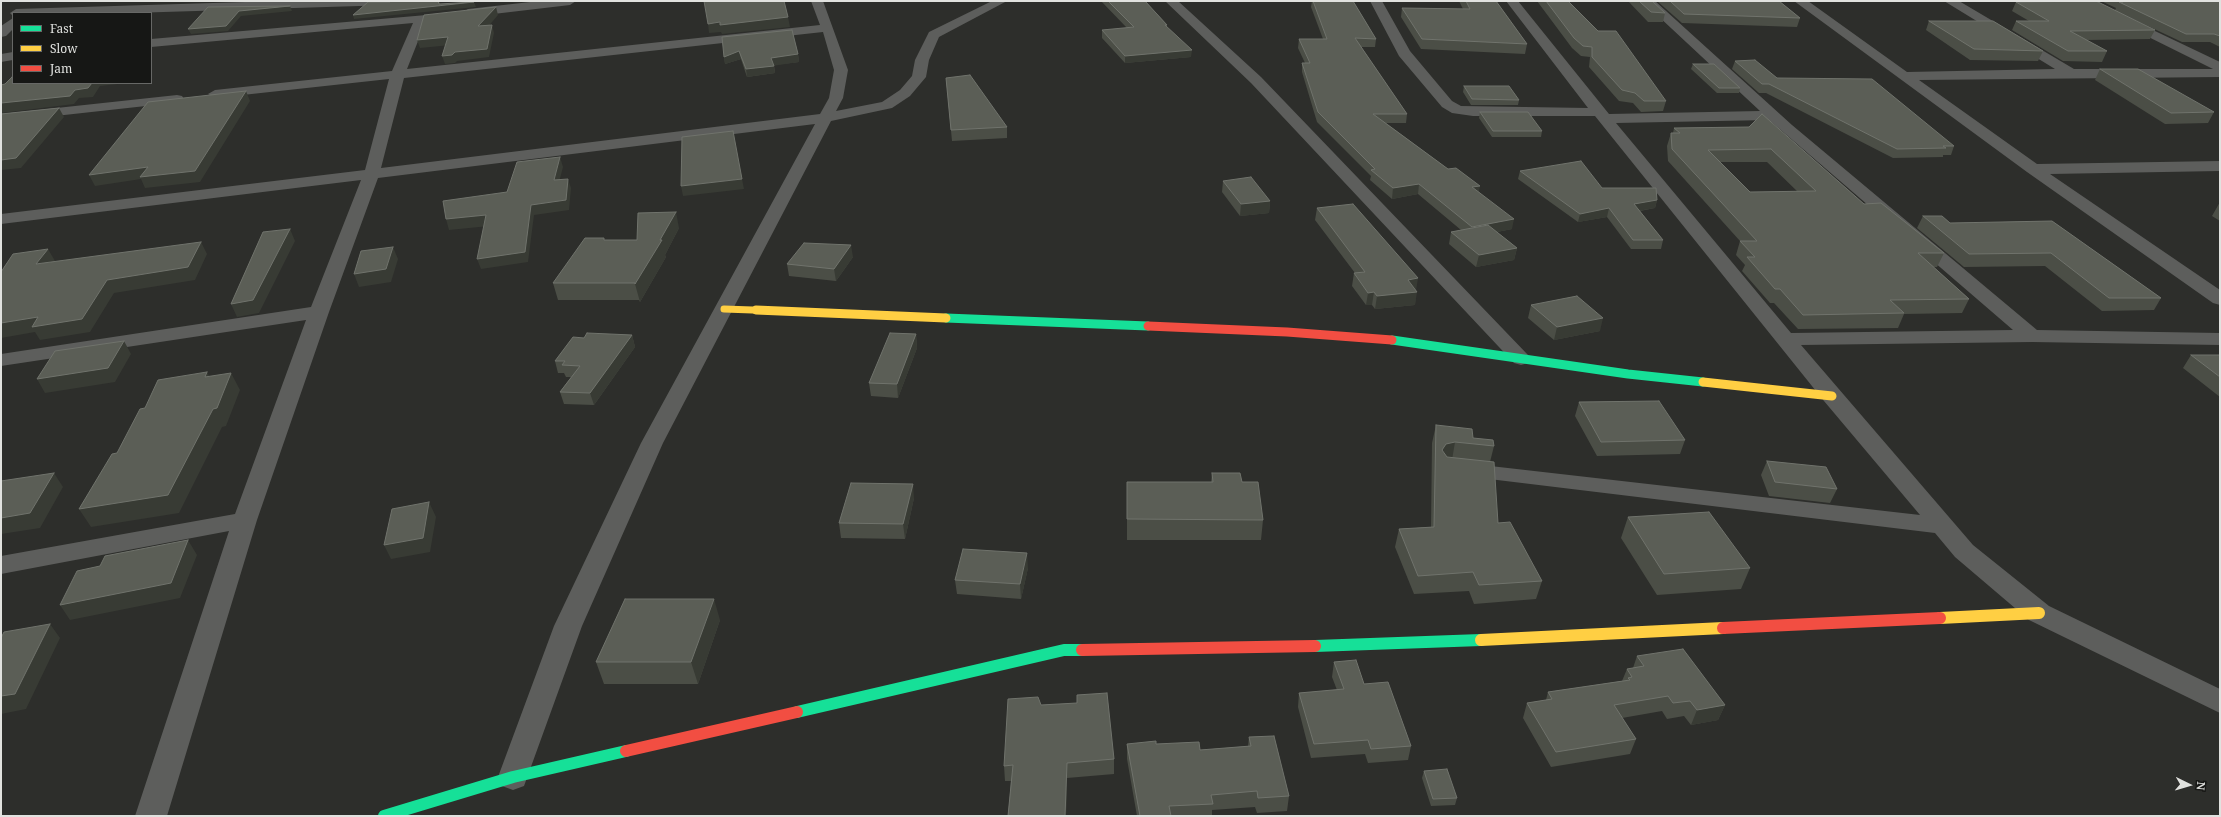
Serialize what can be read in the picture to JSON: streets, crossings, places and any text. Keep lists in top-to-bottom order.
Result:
{
  "legend": ["Fast", "Slow", "Jam"],
  "north": "right"
}
